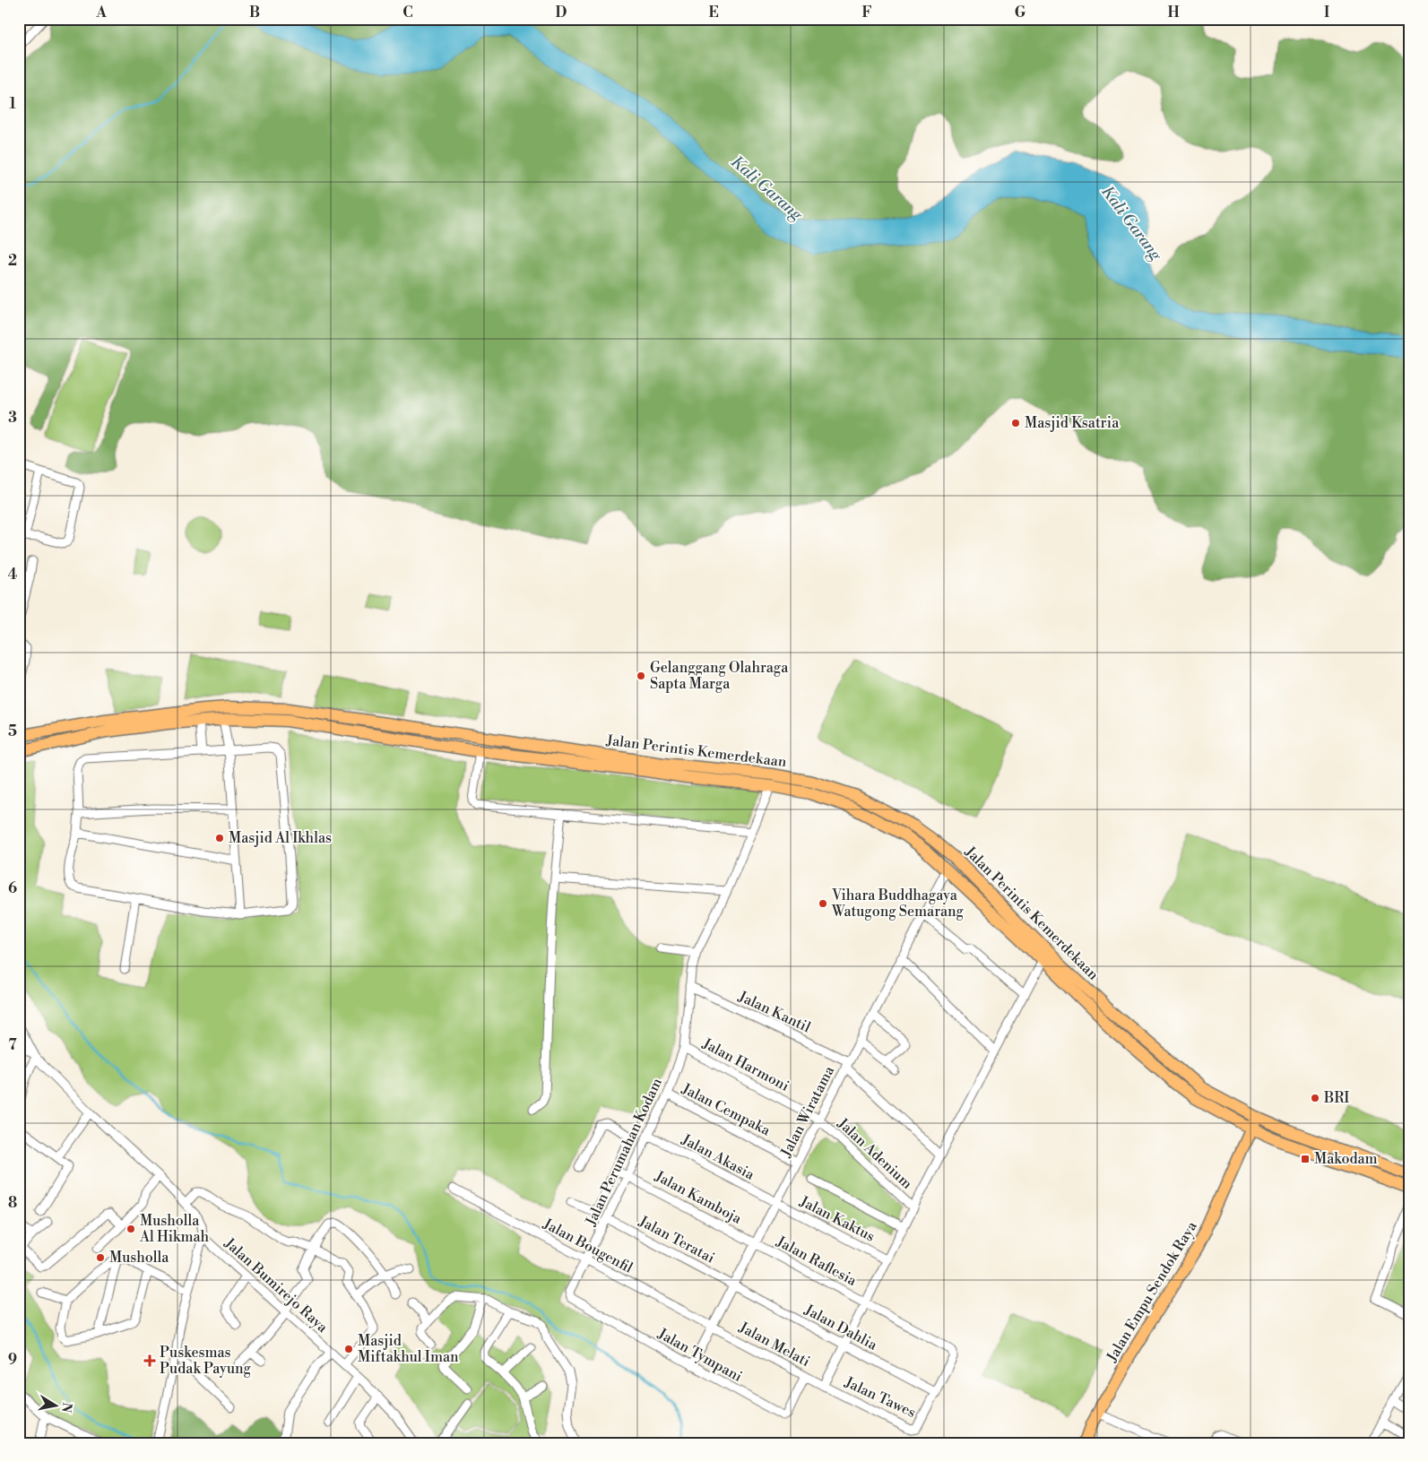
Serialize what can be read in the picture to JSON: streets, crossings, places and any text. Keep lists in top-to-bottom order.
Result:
{
  "streets": {
    "highway": ["Jalan Perintis Kemerdekaan"],
    "main road": ["Jalan Empu Sendok Raya"],
    "street": [
      "Jalan Kantil",
      "Jalan Harmoni",
      "Jalan Cempaka",
      "Jalan Wiratama",
      "Jalan Perumahan Kodam",
      "Jalan Adenium",
      "Jalan Akasia",
      "Jalan Kamboja",
      "Jalan Kaktus",
      "Jalan Teratai",
      "Jalan Bougenfil",
      "Jalan Raflesia",
      "Jalan Bumirejo Raya",
      "Jalan Dahlia",
      "Jalan Melati",
      "Jalan Tympani",
      "Jalan Tawes"
    ]
  },
  "crossings": [
    ["Jalan Perintis Kemerdekaan", "Jalan Wiratama"],
    ["Jalan Perintis Kemerdekaan", "Jalan Perumahan Kodam"],
    ["Jalan Perintis Kemerdekaan", "Jalan Empu Sendok Raya"],
    ["Jalan Kantil", "Jalan Wiratama"],
    ["Jalan Kantil", "Jalan Perumahan Kodam"],
    ["Jalan Harmoni", "Jalan Wiratama"],
    ["Jalan Harmoni", "Jalan Perumahan Kodam"],
    ["Jalan Harmoni", "Jalan Adenium"],
    ["Jalan Cempaka", "Jalan Wiratama"],
    ["Jalan Cempaka", "Jalan Perumahan Kodam"],
    ["Jalan Wiratama", "Jalan Adenium"],
    ["Jalan Wiratama", "Jalan Akasia"],
    ["Jalan Wiratama", "Jalan Kamboja"],
    ["Jalan Wiratama", "Jalan Kaktus"],
    ["Jalan Wiratama", "Jalan Teratai"],
    ["Jalan Wiratama", "Jalan Bougenfil"],
    ["Jalan Wiratama", "Jalan Raflesia"],
    ["Jalan Wiratama", "Jalan Dahlia"],
    ["Jalan Wiratama", "Jalan Melati"],
    ["Jalan Wiratama", "Jalan Tympani"],
    ["Jalan Perumahan Kodam", "Jalan Akasia"],
    ["Jalan Perumahan Kodam", "Jalan Kamboja"],
    ["Jalan Perumahan Kodam", "Jalan Teratai"],
    ["Jalan Perumahan Kodam", "Jalan Bougenfil"],
    ["Jalan Perumahan Kodam", "Jalan Tympani"],
    ["Jalan Akasia", "Jalan Kaktus"],
    ["Jalan Kamboja", "Jalan Raflesia"],
    ["Jalan Teratai", "Jalan Dahlia"],
    ["Jalan Bougenfil", "Jalan Melati"],
    ["Jalan Dahlia", "Jalan Tawes"],
    ["Jalan Melati", "Jalan Tympani"],
    ["Jalan Melati", "Jalan Tawes"]
  ],
  "water": ["Kali Garang"],
  "places": {
    "other": [
      "Masjid Ksatria",
      "Gelanggang Olahraga Sapta Marga",
      "Masjid Al Ikhlas",
      "Vihara Buddhagaya Watugong Semarang",
      "BRI",
      "Musholla Al Hikmah",
      "Musholla",
      "Masjid Miftakhul Iman"
    ],
    "transit": ["Makodam"],
    "health": ["Puskesmas Pudak Payung"]
  },
  "north": "right",
  "grid": {
    "columns": [
      "A",
      "B",
      "C",
      "D",
      "E",
      "F",
      "G",
      "H",
      "I"
    ],
    "rows": [
      "1",
      "2",
      "3",
      "4",
      "5",
      "6",
      "7",
      "8",
      "9"
    ]
  }
}
